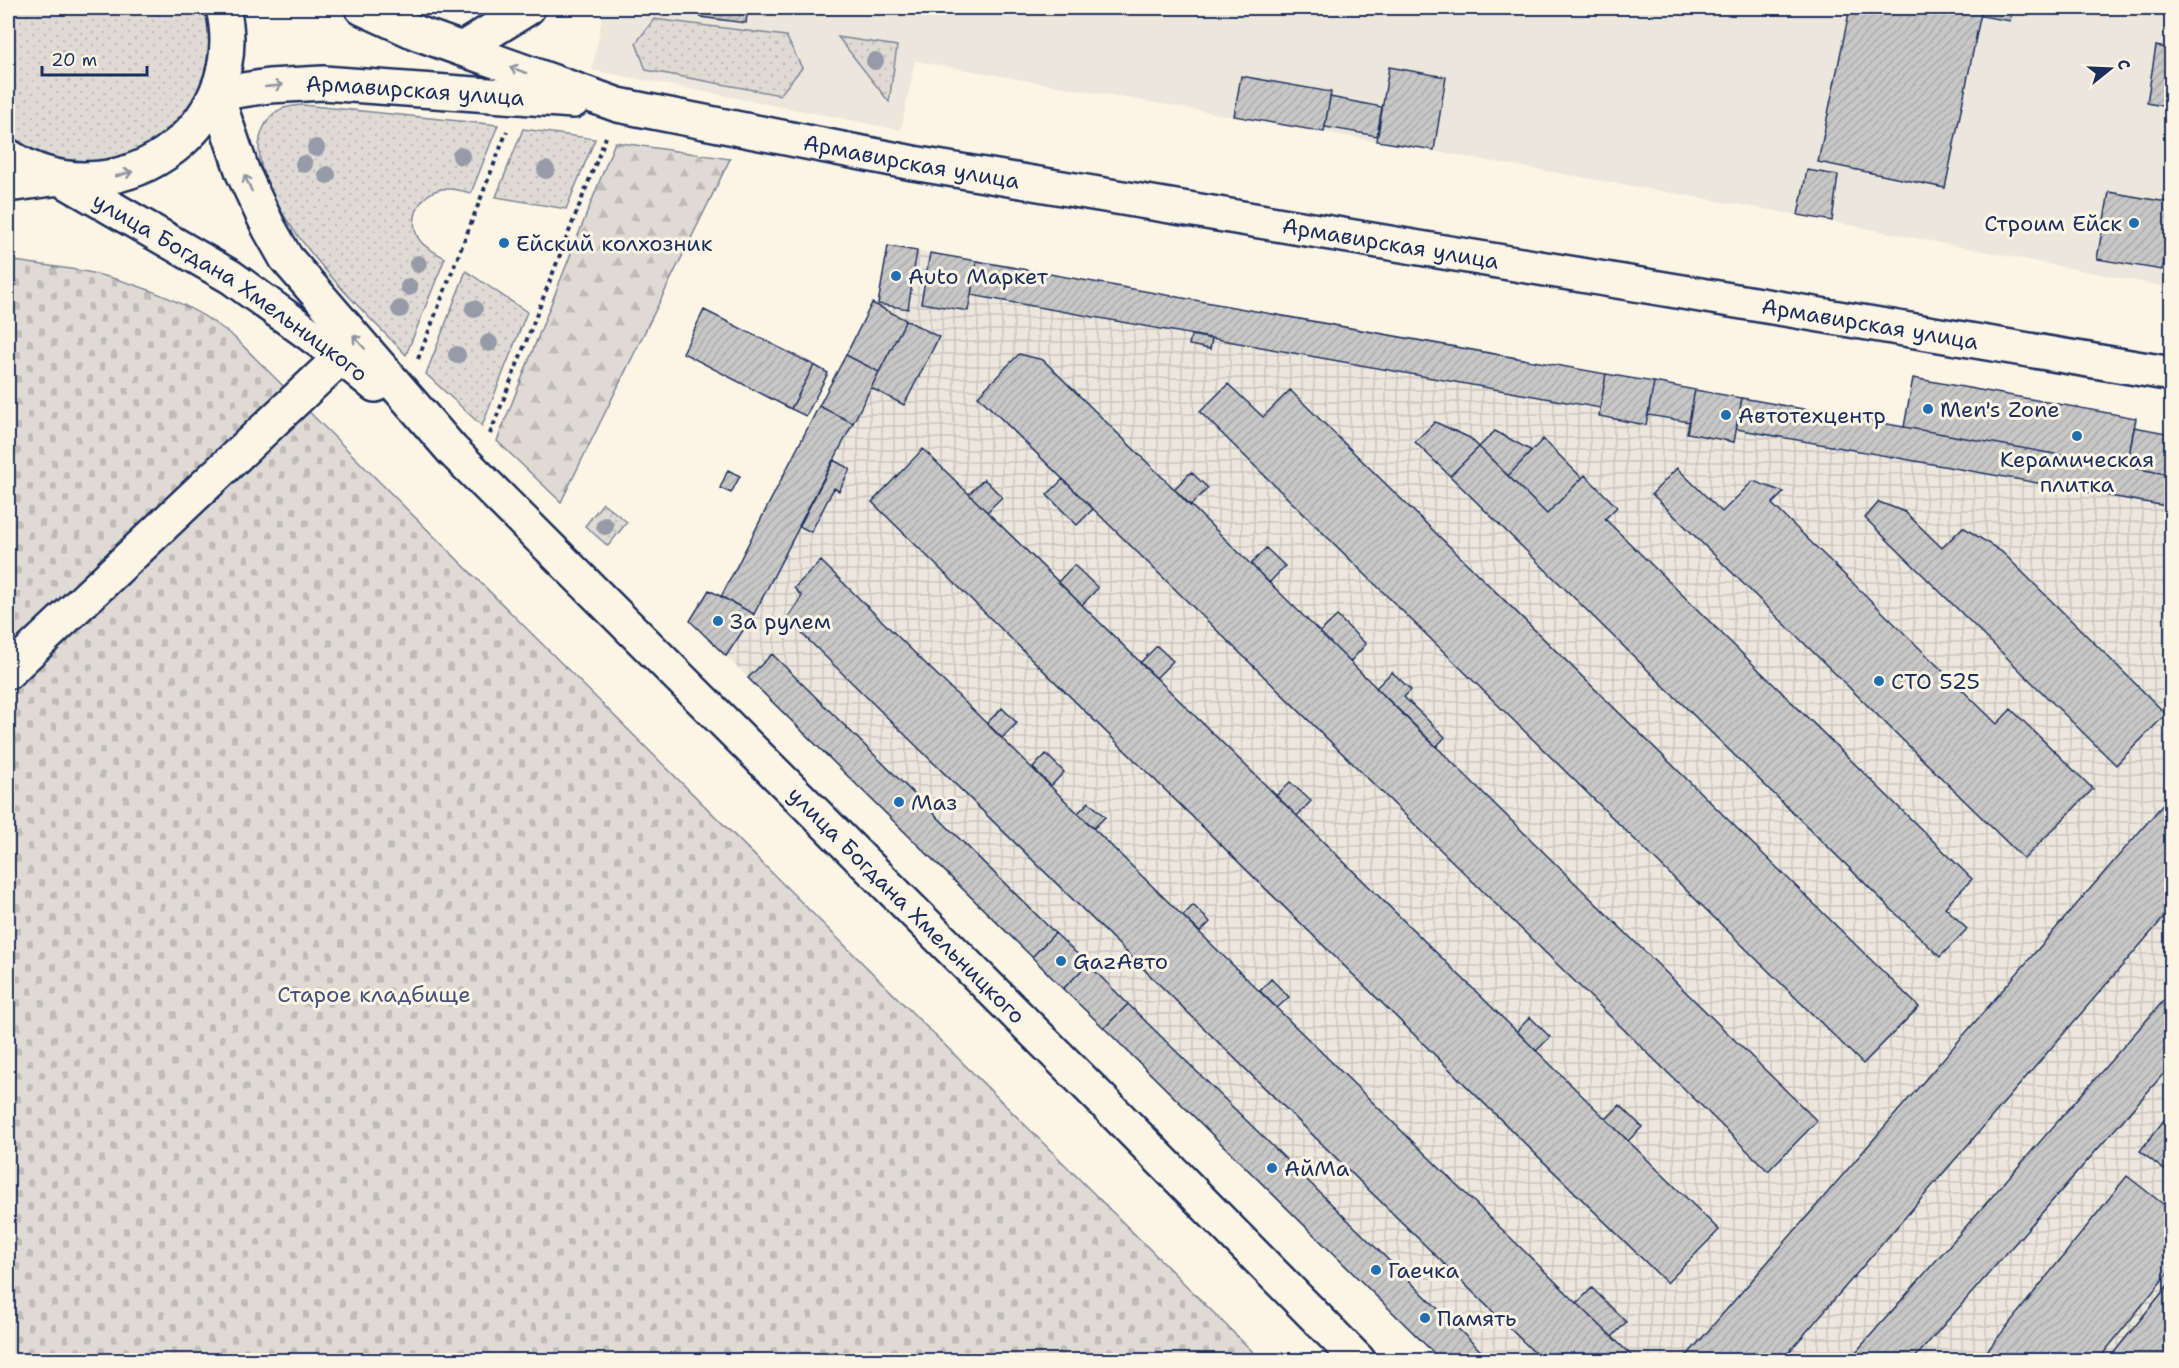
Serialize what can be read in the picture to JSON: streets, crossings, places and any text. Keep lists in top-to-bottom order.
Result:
{
  "streets": {
    "main road": ["Армавирская улица", "улица Богдана Хмельницкого"]
  },
  "crossings": [
    ["Армавирская улица", "улица Богдана Хмельницкого"]
  ],
  "parks": ["Старое кладбище"],
  "places": [
    "Строим Ейск",
    "Ейский колхозник",
    "Auto Маркет",
    "Men's Zone",
    "Автотехцентр",
    "Керамическая плитка",
    "За рулем",
    "СТО 525",
    "Маз",
    "GazАвто",
    "АйМа",
    "Гаечка",
    "Память"
  ],
  "scale_bar": "20 m",
  "north": "right"
}
